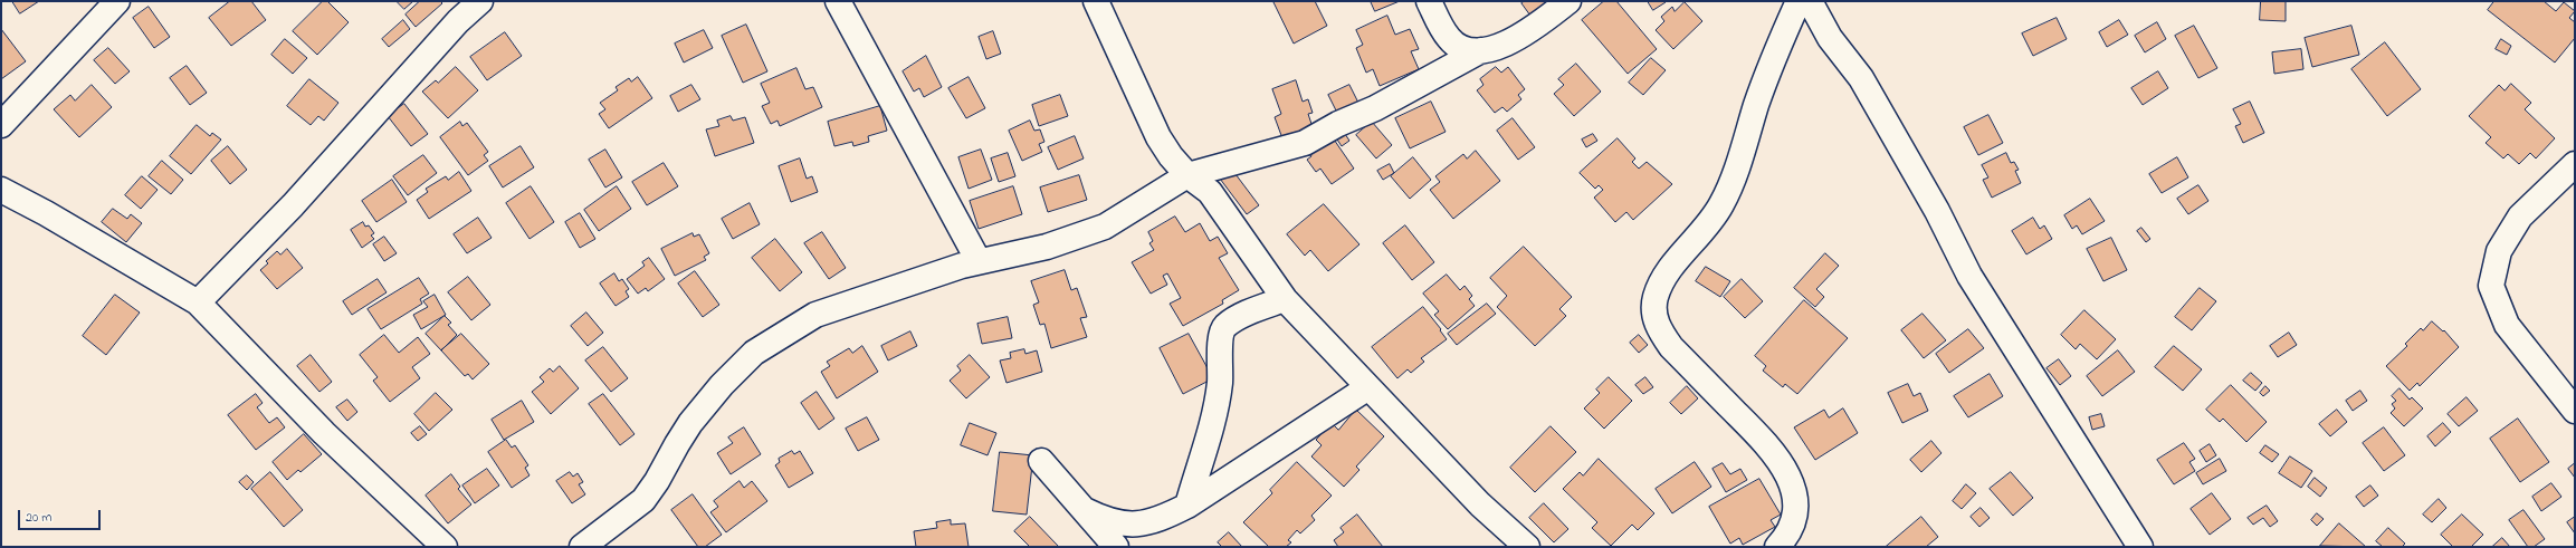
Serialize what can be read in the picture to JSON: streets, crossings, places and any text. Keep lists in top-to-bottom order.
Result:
{
  "scale_bar": "20 m"
}
